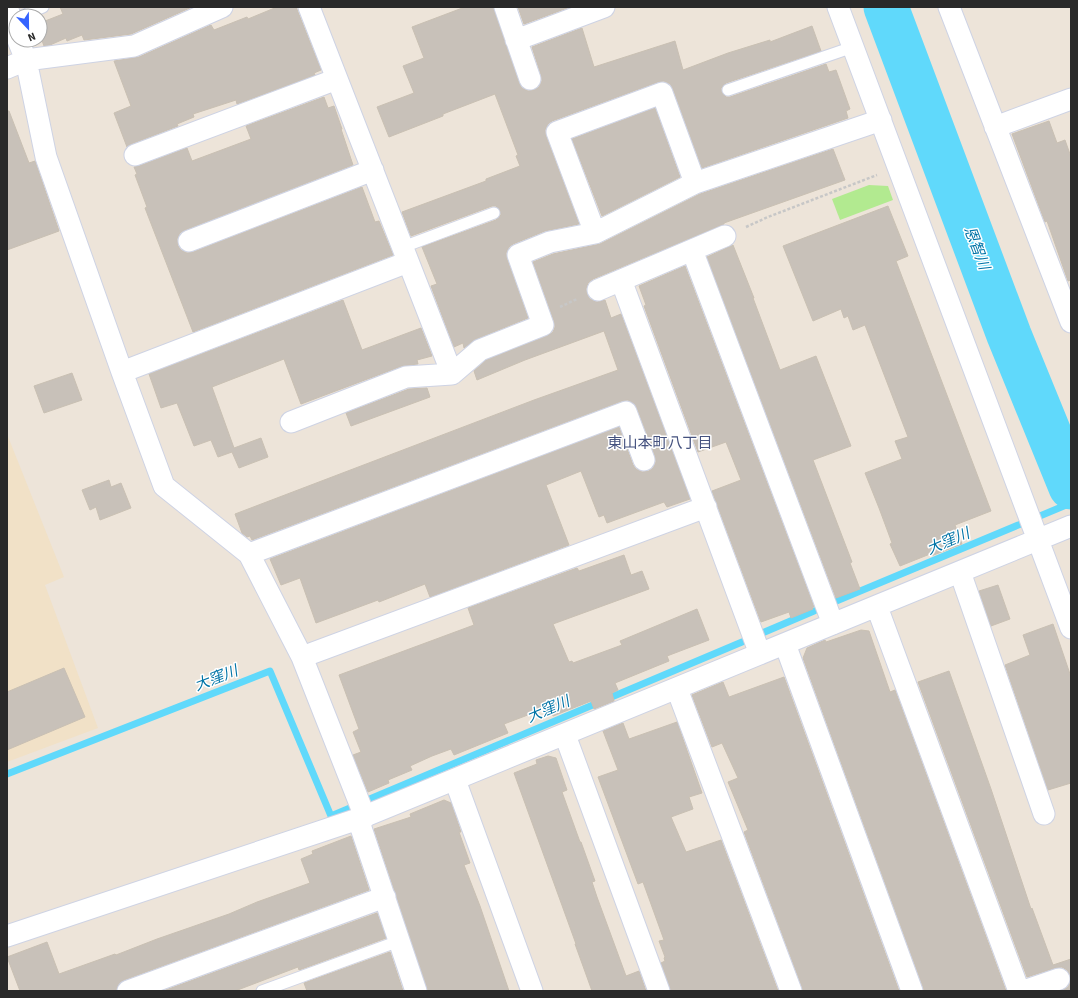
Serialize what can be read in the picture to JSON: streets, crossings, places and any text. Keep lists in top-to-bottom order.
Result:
{
  "districts": ["東山本町八丁目"],
  "water": ["恩智川", "大窪川"],
  "north": "bottom"
}
